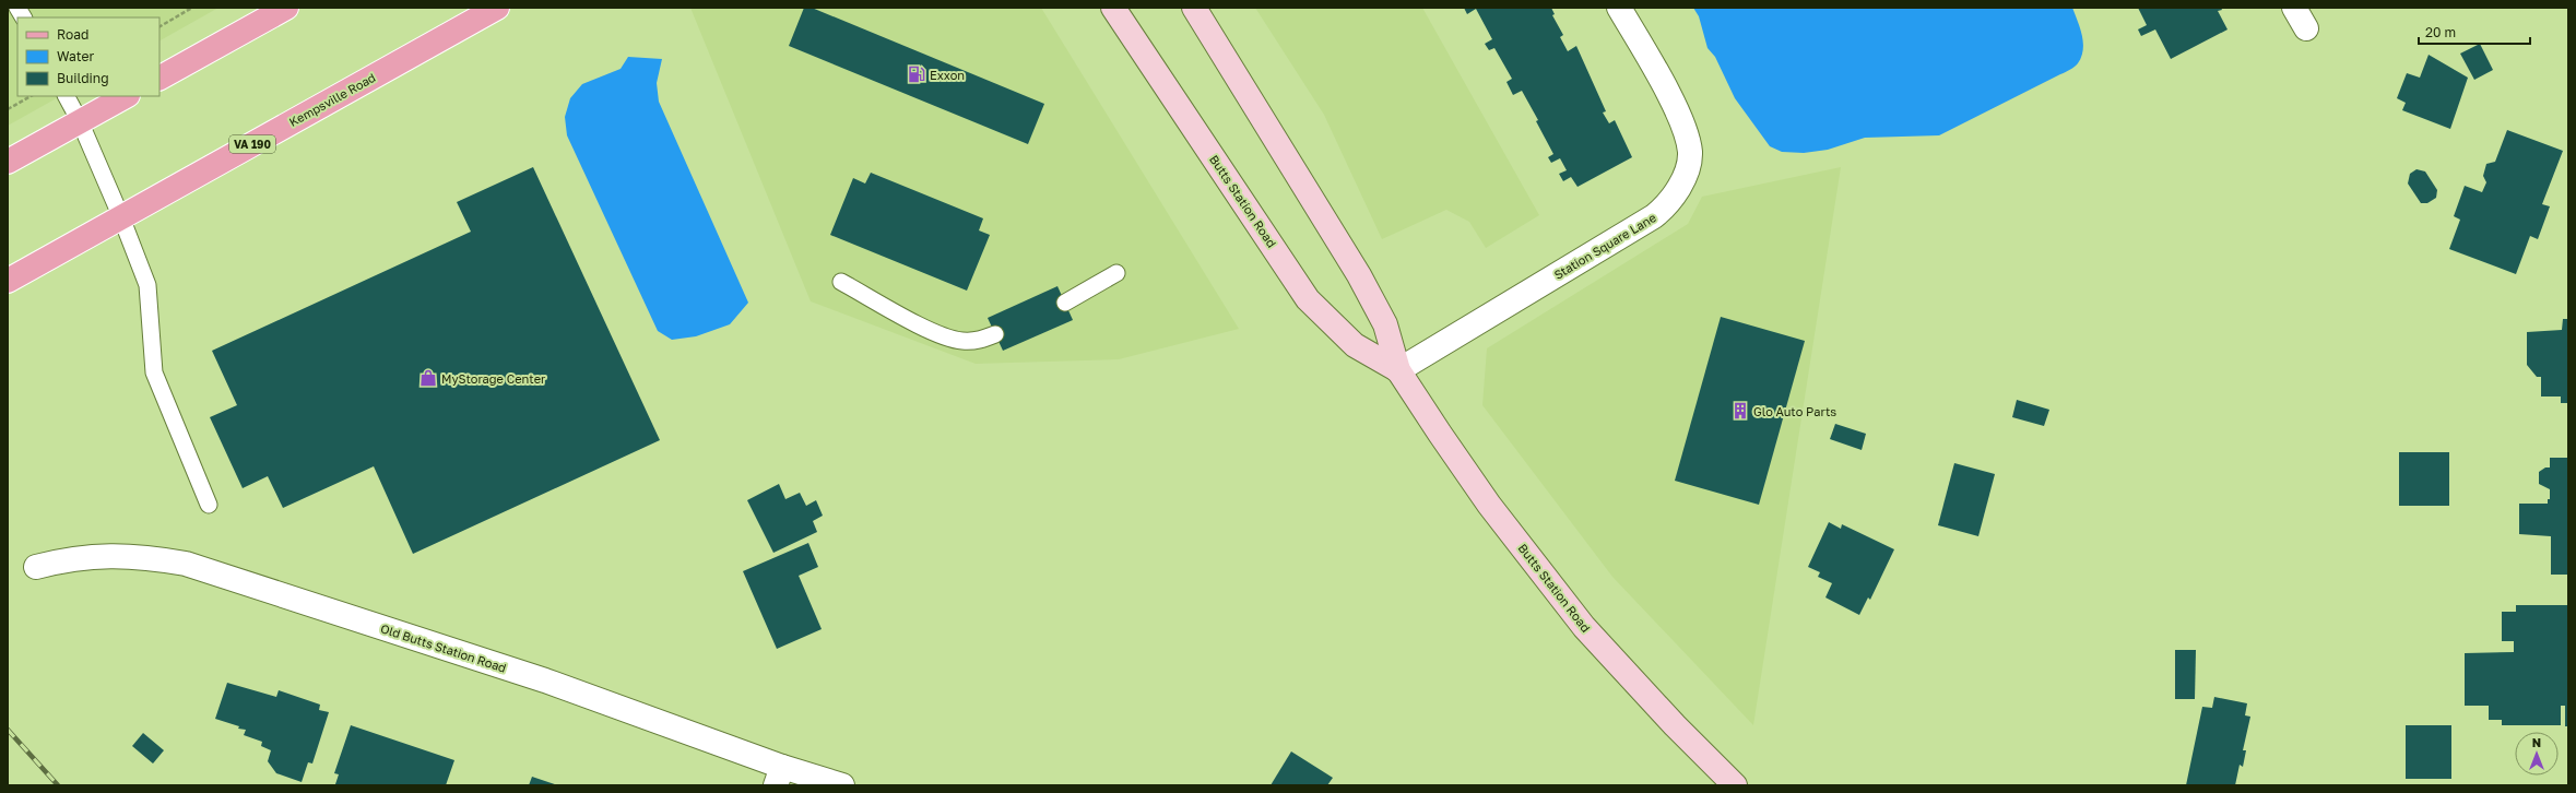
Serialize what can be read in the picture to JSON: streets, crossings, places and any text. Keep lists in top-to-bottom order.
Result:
{
  "streets": {
    "main road": ["Kempsville Road", "VA 190", "Butts Station Road"],
    "street": ["Station Square Lane", "Old Butts Station Road"]
  },
  "crossings": [
    ["Butts Station Road", "Station Square Lane"]
  ],
  "places": {
    "fuel station": ["Exxon"],
    "shop": ["MyStorage Center"],
    "building": ["Glo Auto Parts"]
  },
  "legend": ["Road", "Water", "Building"],
  "scale_bar": "20 m",
  "north": "top"
}
